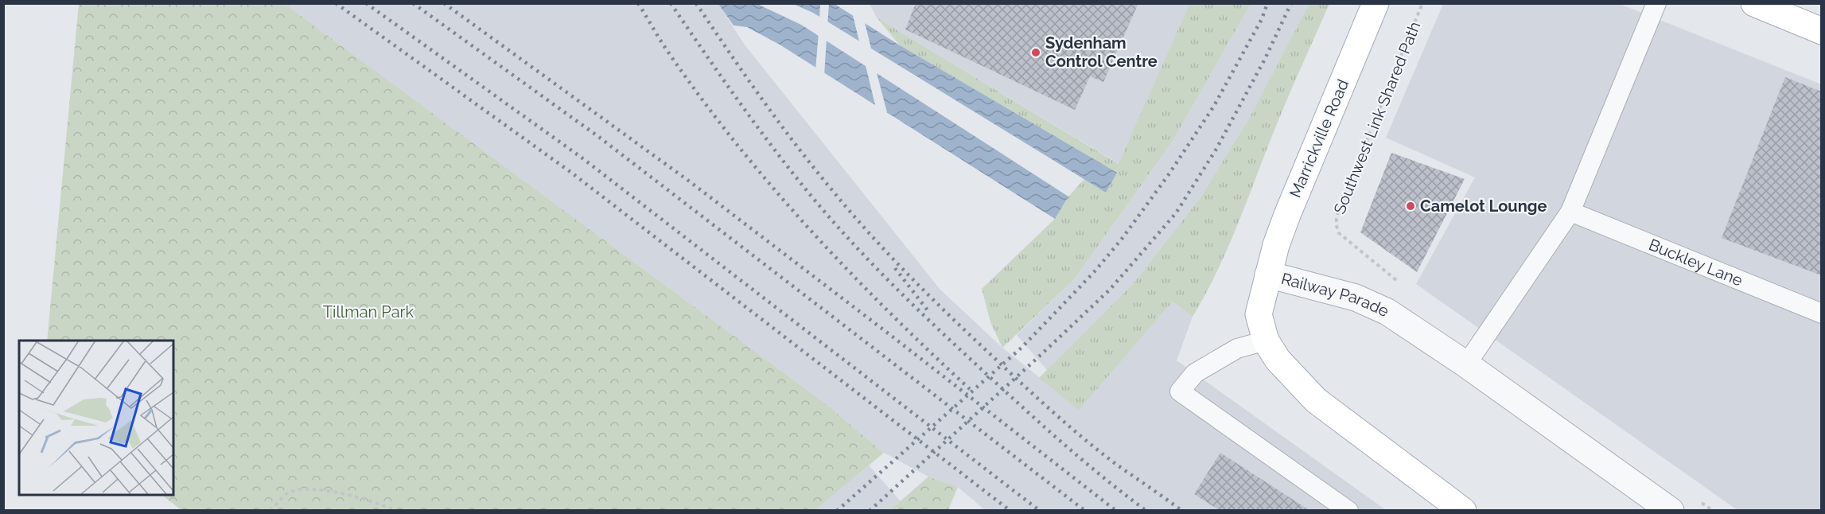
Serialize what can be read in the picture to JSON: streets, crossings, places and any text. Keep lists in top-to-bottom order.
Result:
{
  "streets": {
    "main road": ["Marrickville Road", "Railway Parade"],
    "lane": ["Buckley Lane"],
    "path": ["Southwest Link Shared Path"]
  },
  "crossings": [
    ["Marrickville Road", "Railway Parade"]
  ],
  "parks": ["Tillman Park"],
  "places": ["Sydenham Control Centre", "Camelot Lounge"]
}
